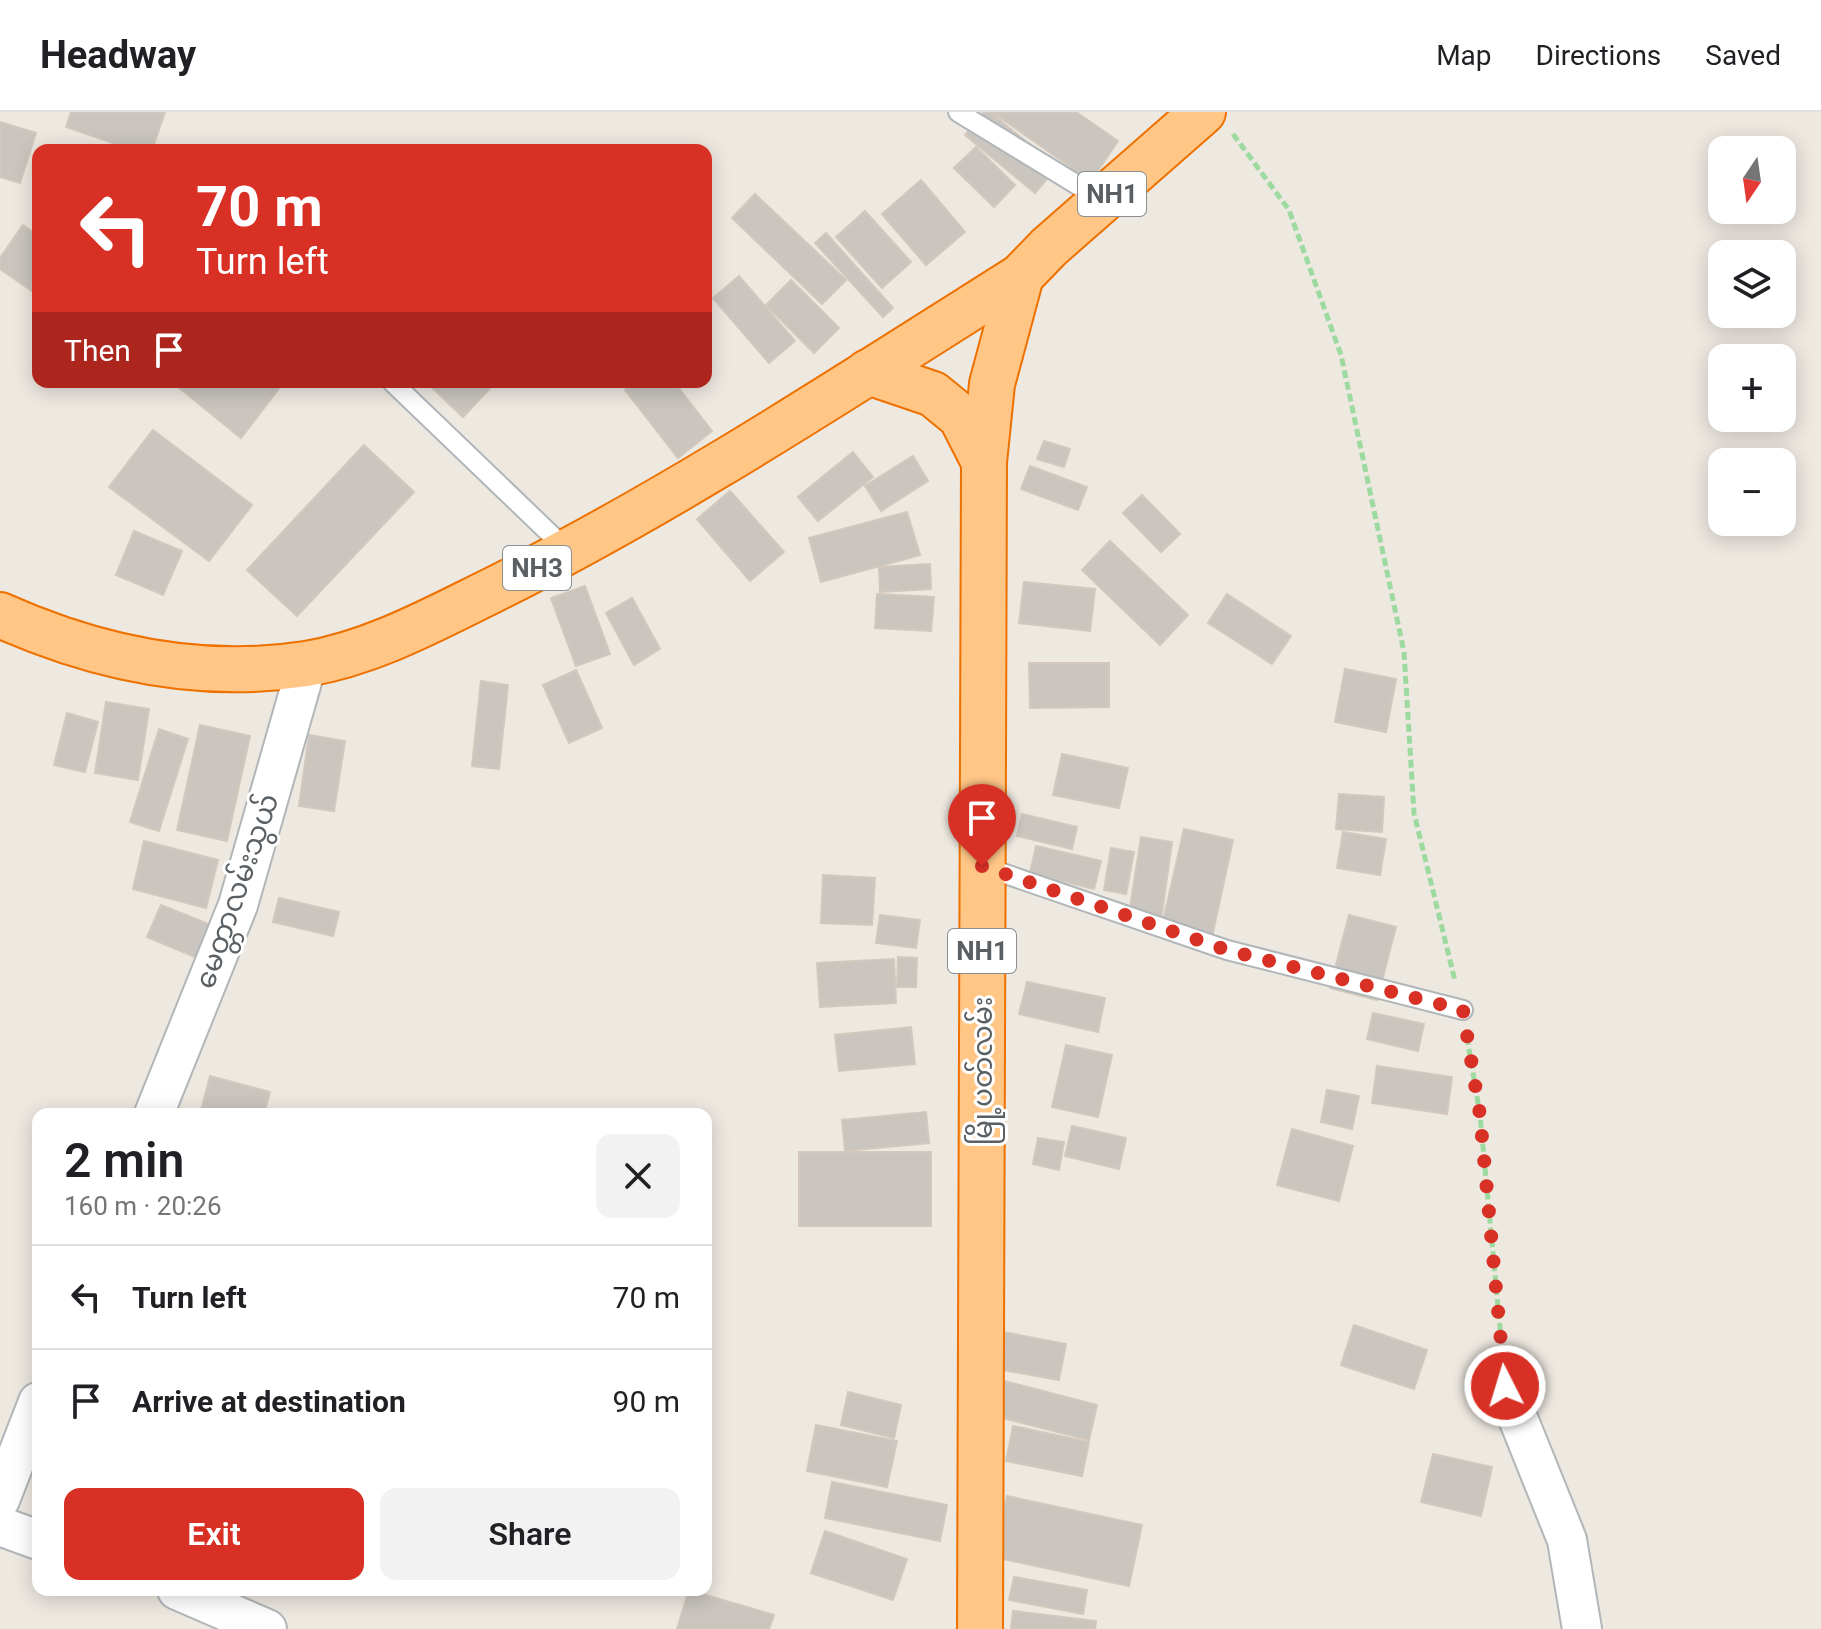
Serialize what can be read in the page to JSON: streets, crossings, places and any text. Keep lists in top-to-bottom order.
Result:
{
  "streets": {
    "highway": ["NH1", "NH3", "မြို့ပတ်လမ်း"],
    "street": ["မေတ္တာလမ်းသွယ်"]
  },
  "crossings": [
    ["NH1", "NH3"],
    ["NH1", "မြို့ပတ်လမ်း"],
    ["NH3", "မေတ္တာလမ်းသွယ်"],
    ["NH3", "မြို့ပတ်လမ်း"]
  ],
  "north": "bottom",
  "page": {
    "header": "Headway",
    "nav": ["Map", "Directions", "Saved"],
    "map_buttons": ["+", "−"],
    "turn": ["70 m", "Turn left"],
    "then": "Then",
    "heading": ["2 min", "160 m · 20:26"],
    "list": [
      {
        "name": "Turn left",
        "value": "70 m"
      },
      {
        "name": "Arrive at destination",
        "value": "90 m"
      }
    ],
    "buttons": ["Exit", "Share"]
  }
}
